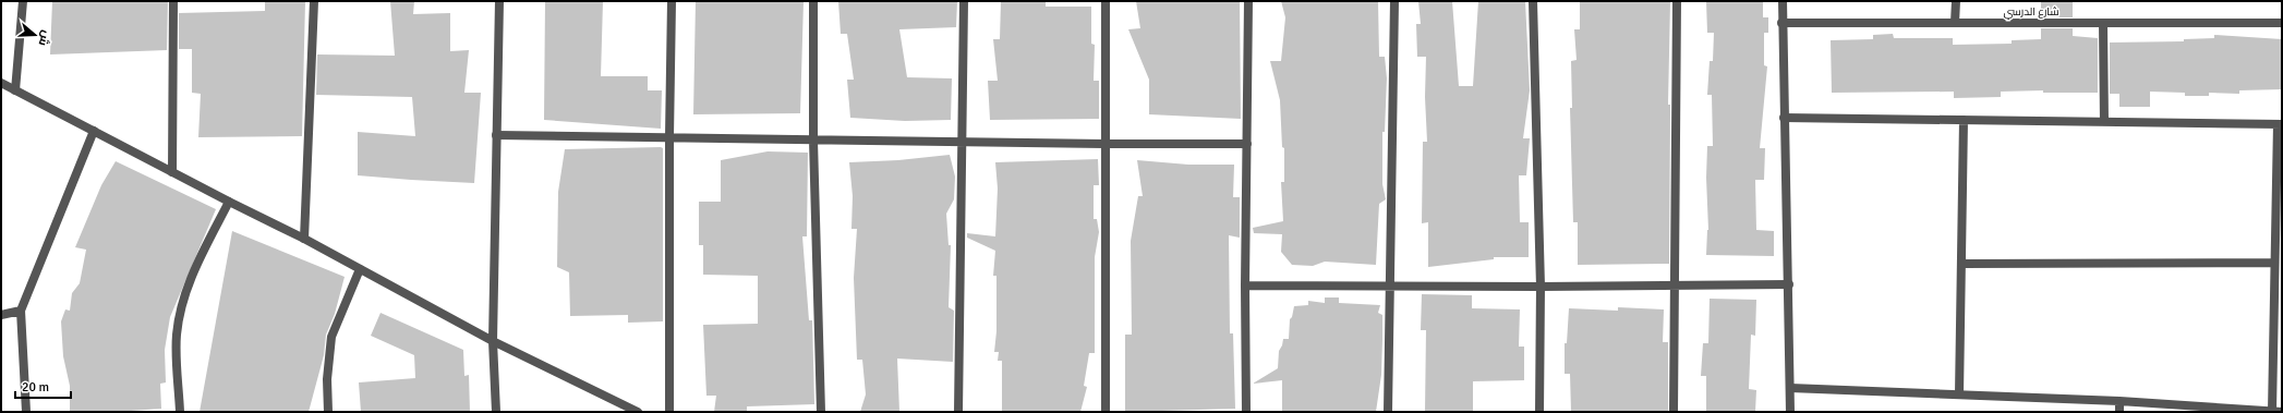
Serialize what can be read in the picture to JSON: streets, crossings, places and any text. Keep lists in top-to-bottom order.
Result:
{
  "streets": {
    "street": ["شارع الدرسي"]
  },
  "scale_bar": "20 m",
  "north": "right"
}
